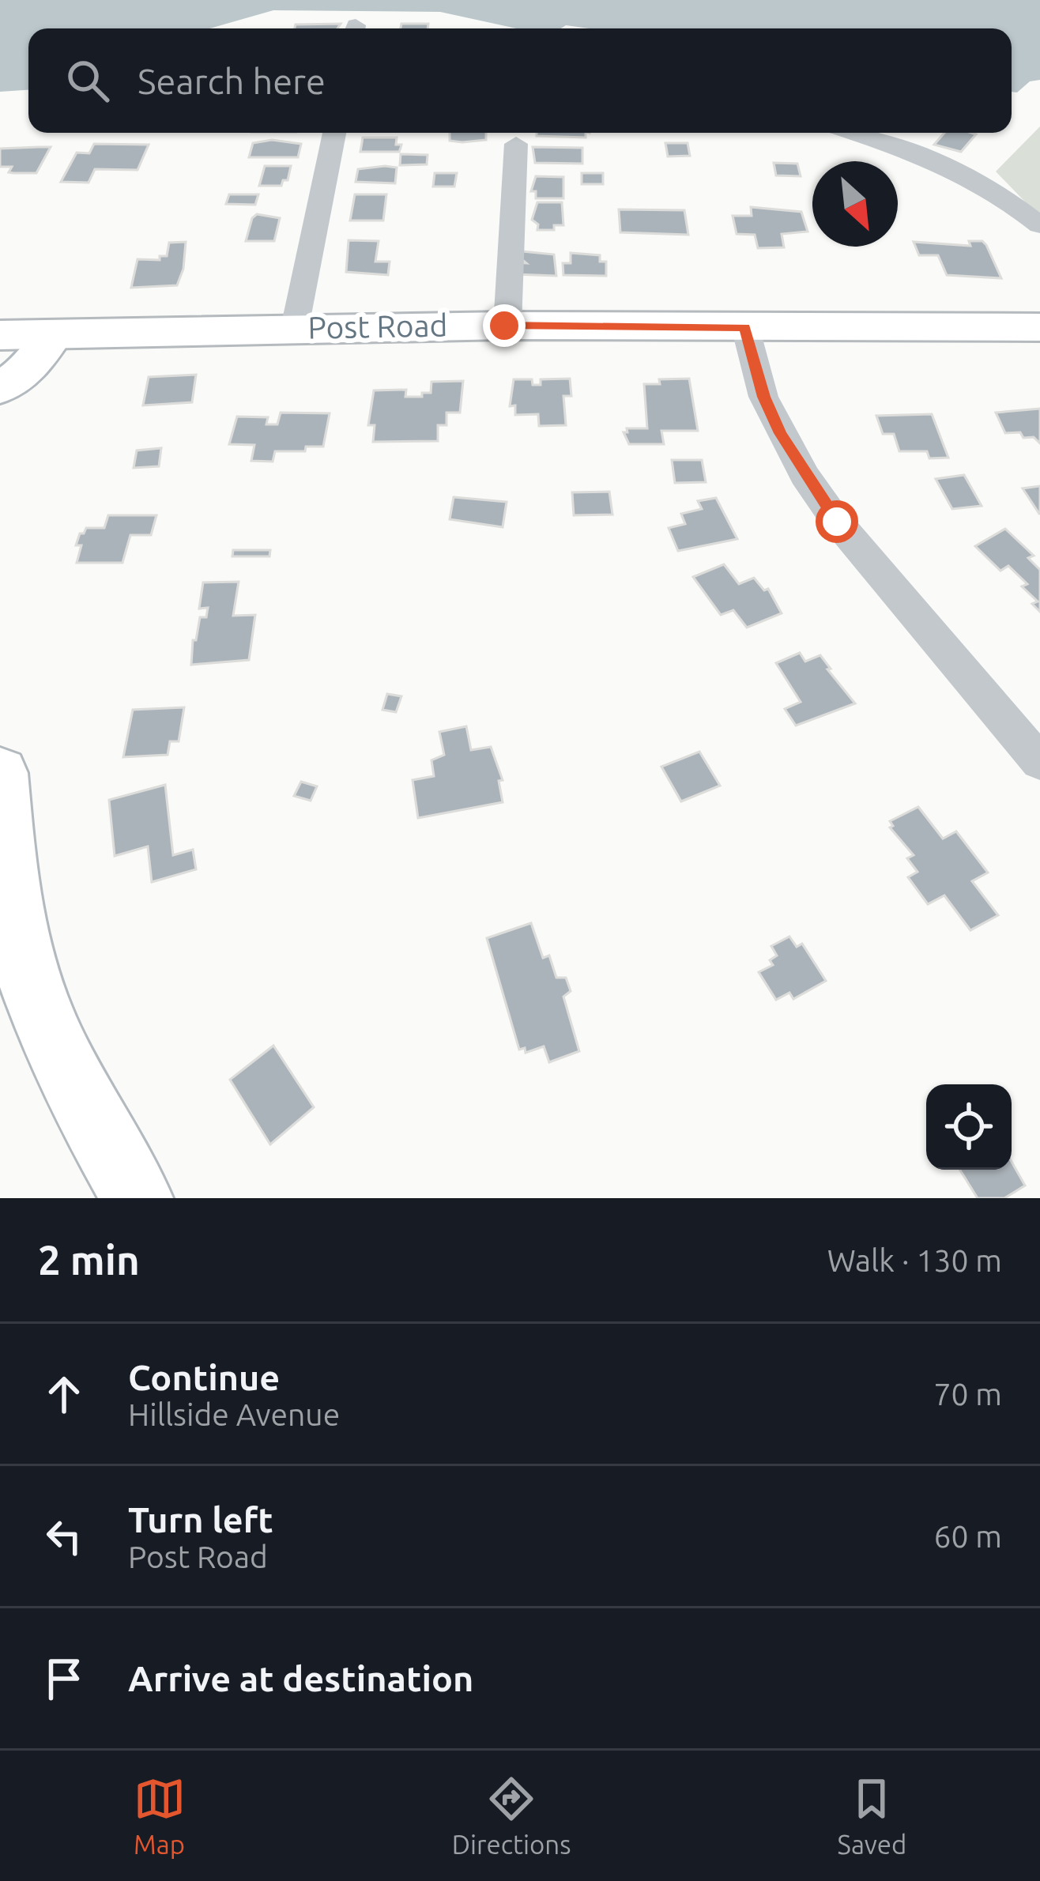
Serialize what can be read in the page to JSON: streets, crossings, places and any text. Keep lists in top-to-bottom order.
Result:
{
  "streets": {
    "main road": ["Post Road"]
  },
  "north": "bottom right",
  "page": {
    "search": "Search here",
    "heading": ["2 min", "Walk · 130 m"],
    "list": [
      ["Continue", "Hillside Avenue", "70 m"],
      ["Turn left", "Post Road", "60 m"],
      "Arrive at destination"
    ],
    "nav": ["Map", "Directions", "Saved"]
  }
}
